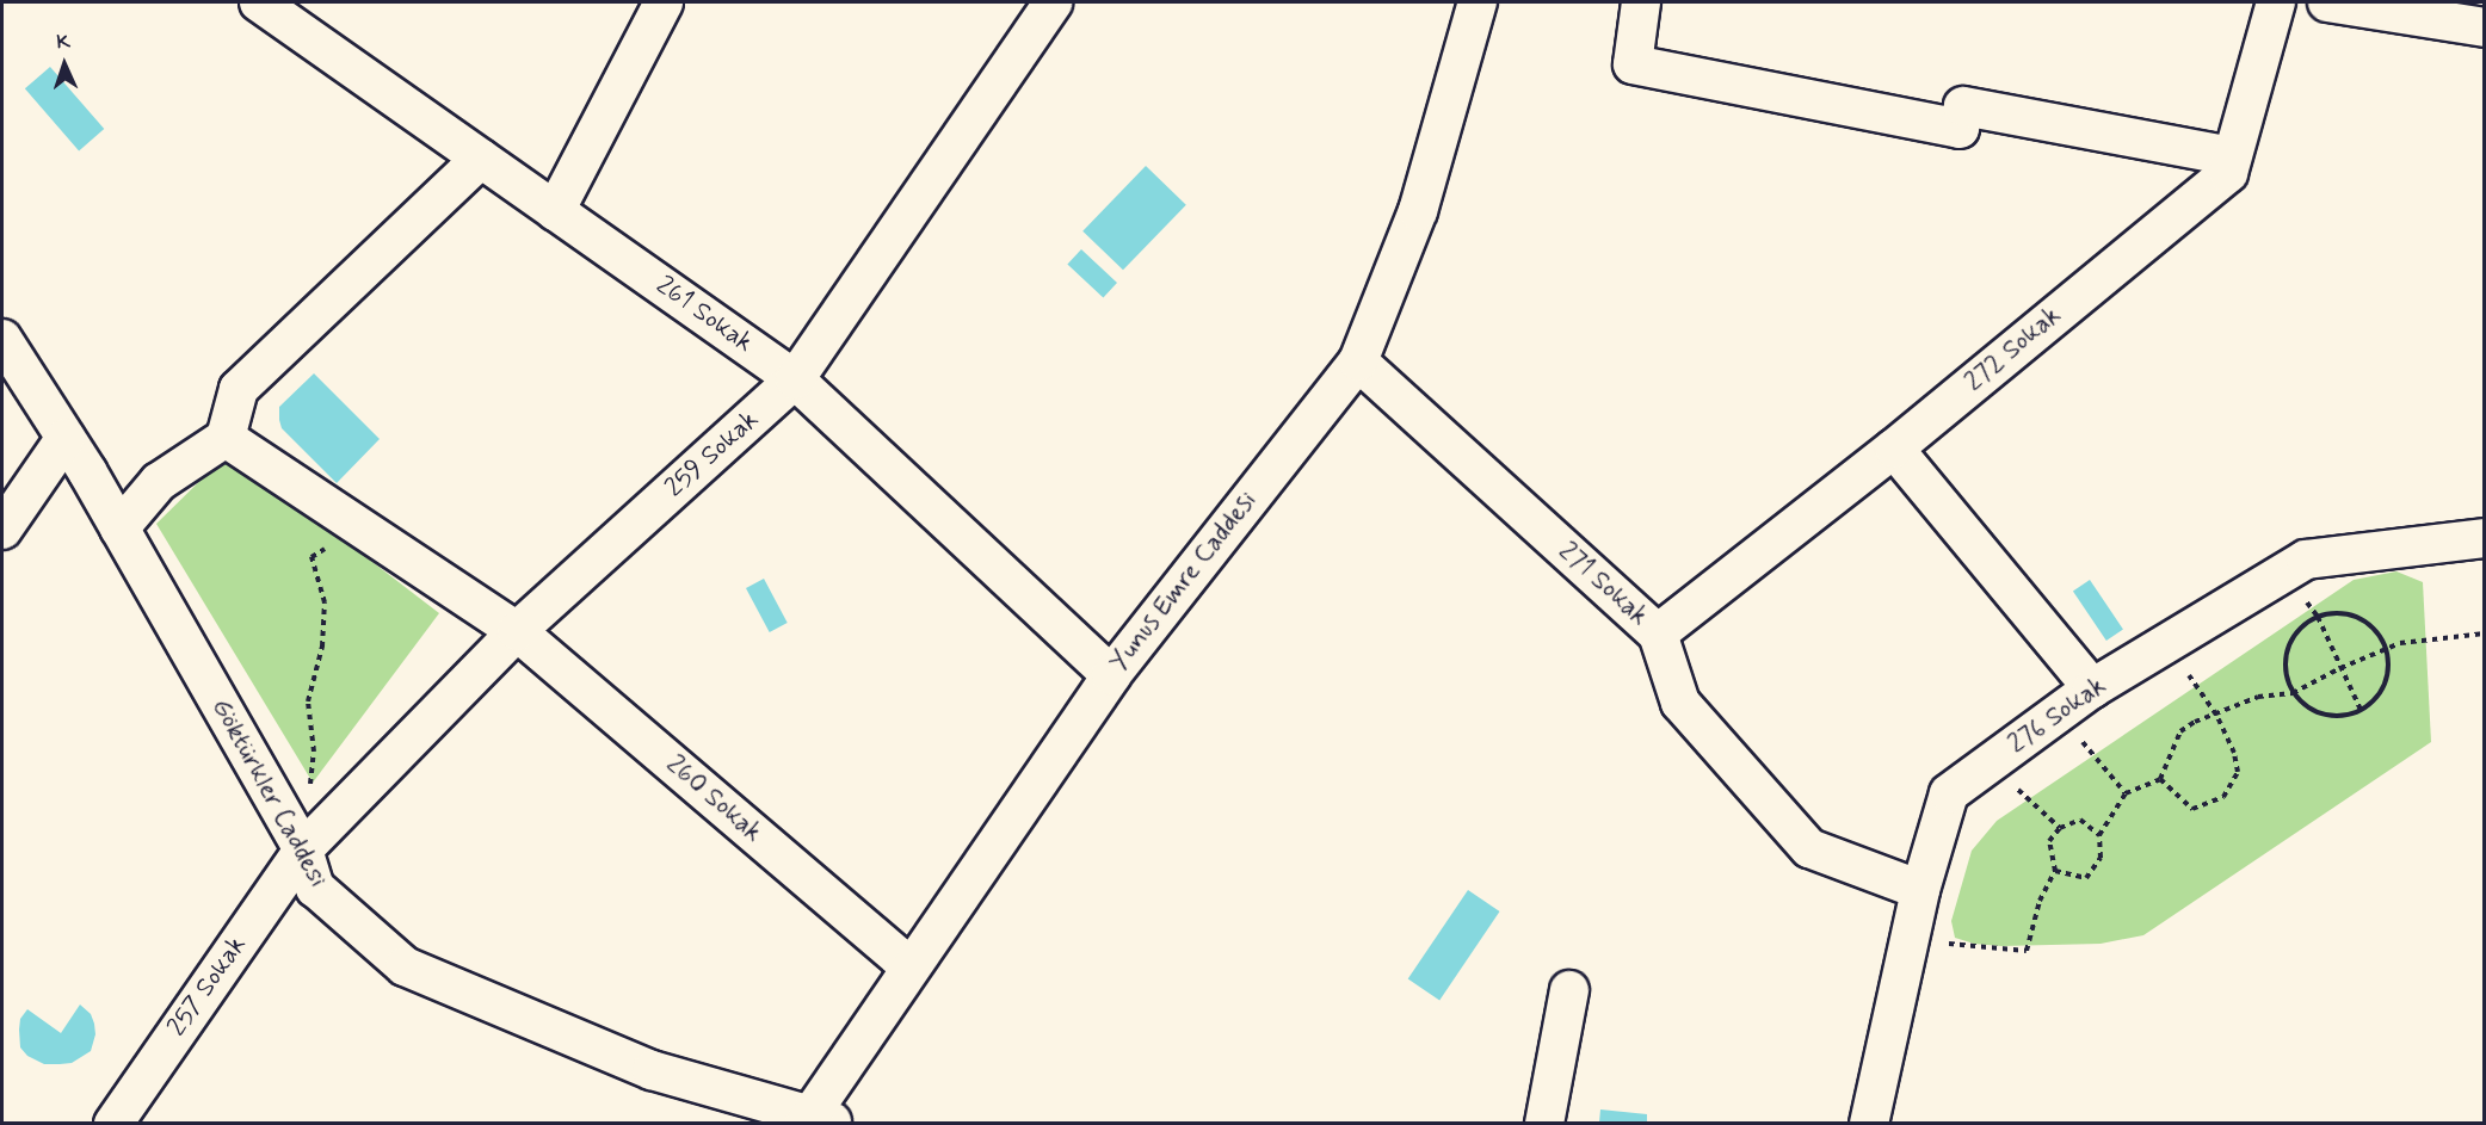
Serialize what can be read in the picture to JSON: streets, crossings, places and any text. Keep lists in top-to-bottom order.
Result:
{
  "streets": {
    "street": [
      "261 Sokak",
      "272 Sokak",
      "259 Sokak",
      "Yunus Emre Caddesi",
      "271 Sokak",
      "276 Sokak",
      "Göktürkler Caddesi",
      "260 Sokak",
      "257 Sokak"
    ]
  },
  "crossings": [
    ["261 Sokak", "259 Sokak"],
    ["261 Sokak", "Yunus Emre Caddesi"],
    ["272 Sokak", "271 Sokak"],
    ["259 Sokak", "Göktürkler Caddesi"],
    ["259 Sokak", "260 Sokak"],
    ["259 Sokak", "257 Sokak"],
    ["Yunus Emre Caddesi", "271 Sokak"],
    ["Yunus Emre Caddesi", "Göktürkler Caddesi"],
    ["Yunus Emre Caddesi", "260 Sokak"],
    ["271 Sokak", "276 Sokak"],
    ["Göktürkler Caddesi", "257 Sokak"]
  ],
  "north": "top"
}
